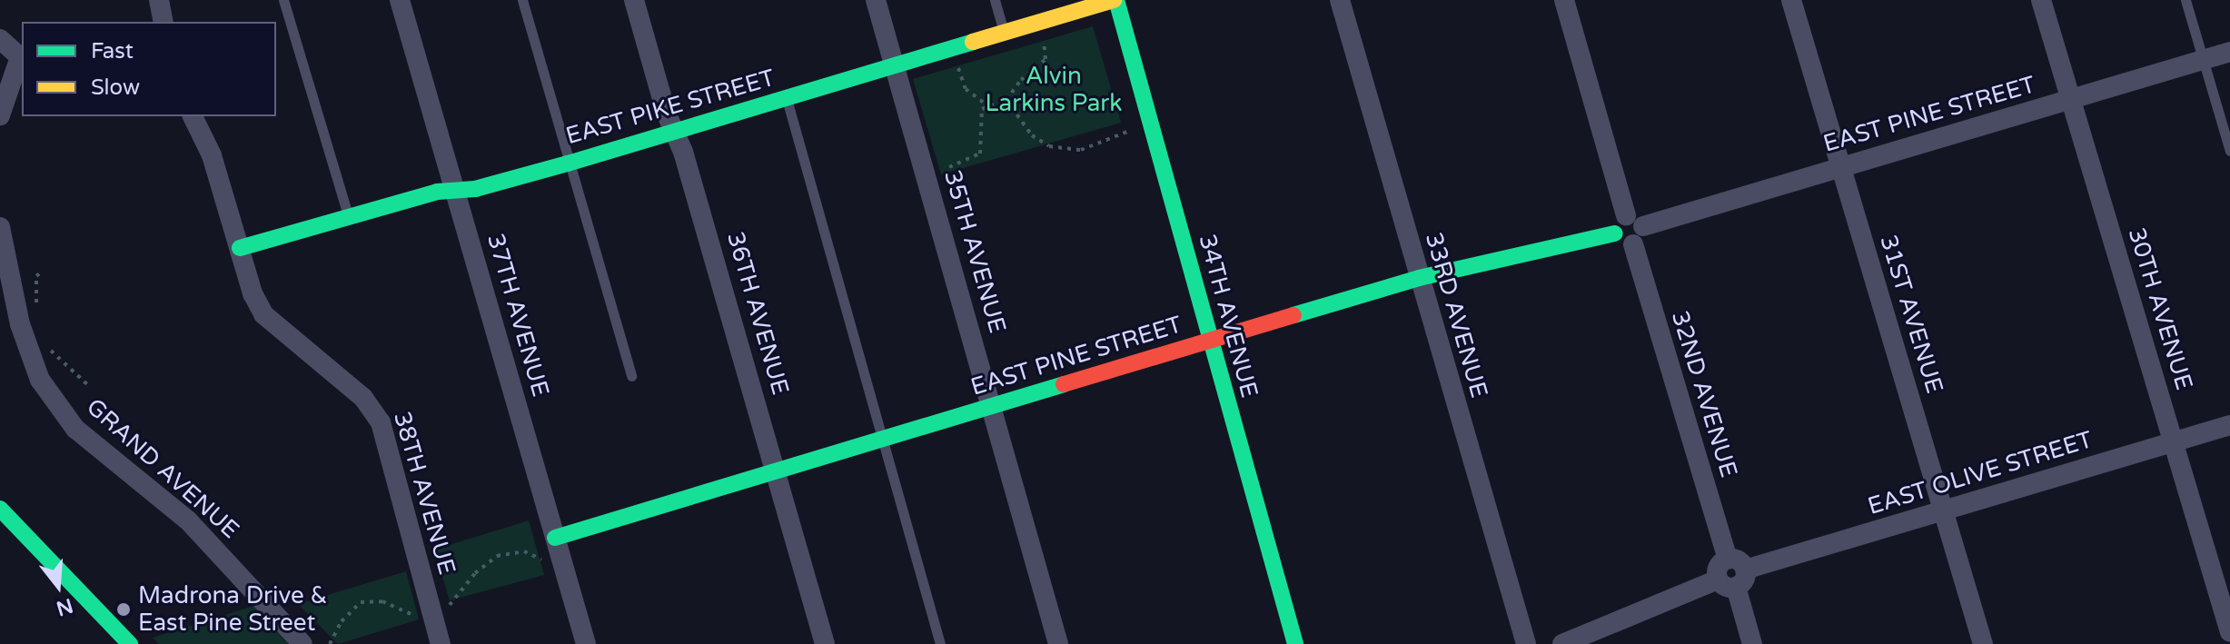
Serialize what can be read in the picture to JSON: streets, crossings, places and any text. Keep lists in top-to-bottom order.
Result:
{
  "streets": {
    "street": [
      "EAST PIKE STREET",
      "EAST PINE STREET",
      "35TH AVENUE",
      "30TH AVENUE",
      "36TH AVENUE",
      "31ST AVENUE",
      "37TH AVENUE",
      "33RD AVENUE",
      "34TH AVENUE",
      "32ND AVENUE",
      "GRAND AVENUE",
      "EAST OLIVE STREET",
      "38TH AVENUE"
    ]
  },
  "crossings": [
    ["EAST PIKE STREET", "35TH AVENUE"],
    ["EAST PIKE STREET", "36TH AVENUE"],
    ["EAST PIKE STREET", "37TH AVENUE"],
    ["EAST PIKE STREET", "34TH AVENUE"],
    ["EAST PIKE STREET", "38TH AVENUE"],
    ["EAST PINE STREET", "35TH AVENUE"],
    ["EAST PINE STREET", "30TH AVENUE"],
    ["EAST PINE STREET", "36TH AVENUE"],
    ["EAST PINE STREET", "31ST AVENUE"],
    ["EAST PINE STREET", "37TH AVENUE"],
    ["EAST PINE STREET", "33RD AVENUE"],
    ["EAST PINE STREET", "34TH AVENUE"],
    ["EAST PINE STREET", "32ND AVENUE"],
    ["30TH AVENUE", "EAST OLIVE STREET"],
    ["31ST AVENUE", "EAST OLIVE STREET"],
    ["32ND AVENUE", "EAST OLIVE STREET"]
  ],
  "parks": ["Alvin Larkins Park"],
  "places": ["Madrona Drive & East Pine Street"],
  "legend": ["Fast", "Slow"],
  "north": "bottom"
}
